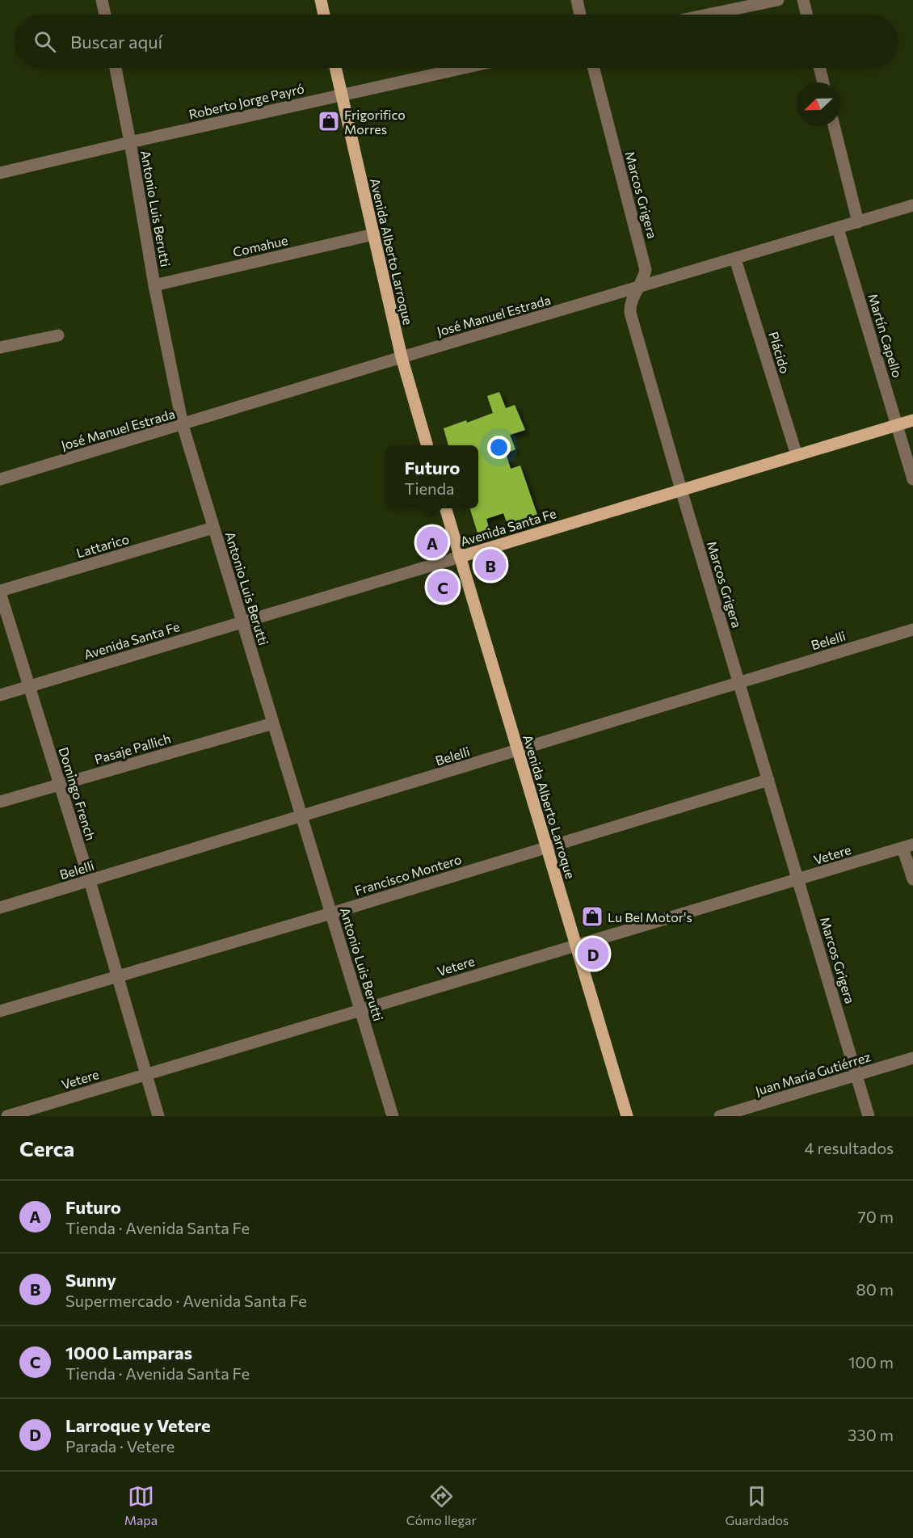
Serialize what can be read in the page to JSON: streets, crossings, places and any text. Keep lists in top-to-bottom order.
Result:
{
  "streets": {
    "main road": ["Avenida Alberto Larroque", "Avenida Santa Fe"],
    "street": [
      "Roberto Jorge Payró",
      "Marcos Grigera",
      "Antonio Luis Berutti",
      "Comahue",
      "José Manuel Estrada",
      "Martín Capello",
      "Plácido",
      "Lattarico",
      "Belelli",
      "Pasaje Pallich",
      "Domingo French",
      "Vetere",
      "Francisco Montero",
      "Juan María Gutiérrez"
    ]
  },
  "crossings": [
    ["Roberto Jorge Payró", "Antonio Luis Berutti"],
    ["Roberto Jorge Payró", "Avenida Alberto Larroque"],
    ["Marcos Grigera", "José Manuel Estrada"],
    ["Marcos Grigera", "Avenida Santa Fe"],
    ["Marcos Grigera", "Belelli"],
    ["Marcos Grigera", "Vetere"],
    ["Marcos Grigera", "Francisco Montero"],
    ["Marcos Grigera", "Juan María Gutiérrez"],
    ["Antonio Luis Berutti", "Comahue"],
    ["Antonio Luis Berutti", "José Manuel Estrada"],
    ["Antonio Luis Berutti", "Avenida Santa Fe"],
    ["Antonio Luis Berutti", "Lattarico"],
    ["Antonio Luis Berutti", "Belelli"],
    ["Antonio Luis Berutti", "Pasaje Pallich"],
    ["Antonio Luis Berutti", "Vetere"],
    ["Antonio Luis Berutti", "Francisco Montero"],
    ["Comahue", "Avenida Alberto Larroque"],
    ["Avenida Alberto Larroque", "José Manuel Estrada"],
    ["Avenida Alberto Larroque", "Avenida Santa Fe"],
    ["Avenida Alberto Larroque", "Belelli"],
    ["Avenida Alberto Larroque", "Vetere"],
    ["Avenida Alberto Larroque", "Francisco Montero"],
    ["José Manuel Estrada", "Martín Capello"],
    ["José Manuel Estrada", "Plácido"],
    ["Martín Capello", "Avenida Santa Fe"],
    ["Plácido", "Avenida Santa Fe"],
    ["Avenida Santa Fe", "Domingo French"],
    ["Lattarico", "Domingo French"],
    ["Belelli", "Domingo French"],
    ["Pasaje Pallich", "Domingo French"],
    ["Domingo French", "Vetere"],
    ["Domingo French", "Francisco Montero"]
  ],
  "places": {
    "shop": ["Frigorifico Morres", "Lu Bel Motor's"]
  },
  "north": "bottom left",
  "page": {
    "search": "Buscar aquí",
    "popup": ["Futuro", "Tienda"],
    "pins": [
      "A",
      "B",
      "C",
      "D"
    ],
    "heading": ["Cerca", "4 resultados"],
    "list": [
      {
        "mark": "A",
        "name": "Futuro",
        "note": "Tienda · Avenida Santa Fe",
        "value": "70 m"
      },
      {
        "mark": "B",
        "name": "Sunny",
        "note": "Supermercado · Avenida Santa Fe",
        "value": "80 m"
      },
      {
        "mark": "C",
        "name": "1000 Lamparas",
        "note": "Tienda · Avenida Santa Fe",
        "value": "100 m"
      },
      {
        "mark": "D",
        "name": "Larroque y Vetere",
        "note": "Parada · Vetere",
        "value": "330 m"
      }
    ],
    "nav": ["Mapa", "Cómo llegar", "Guardados"]
  }
}
